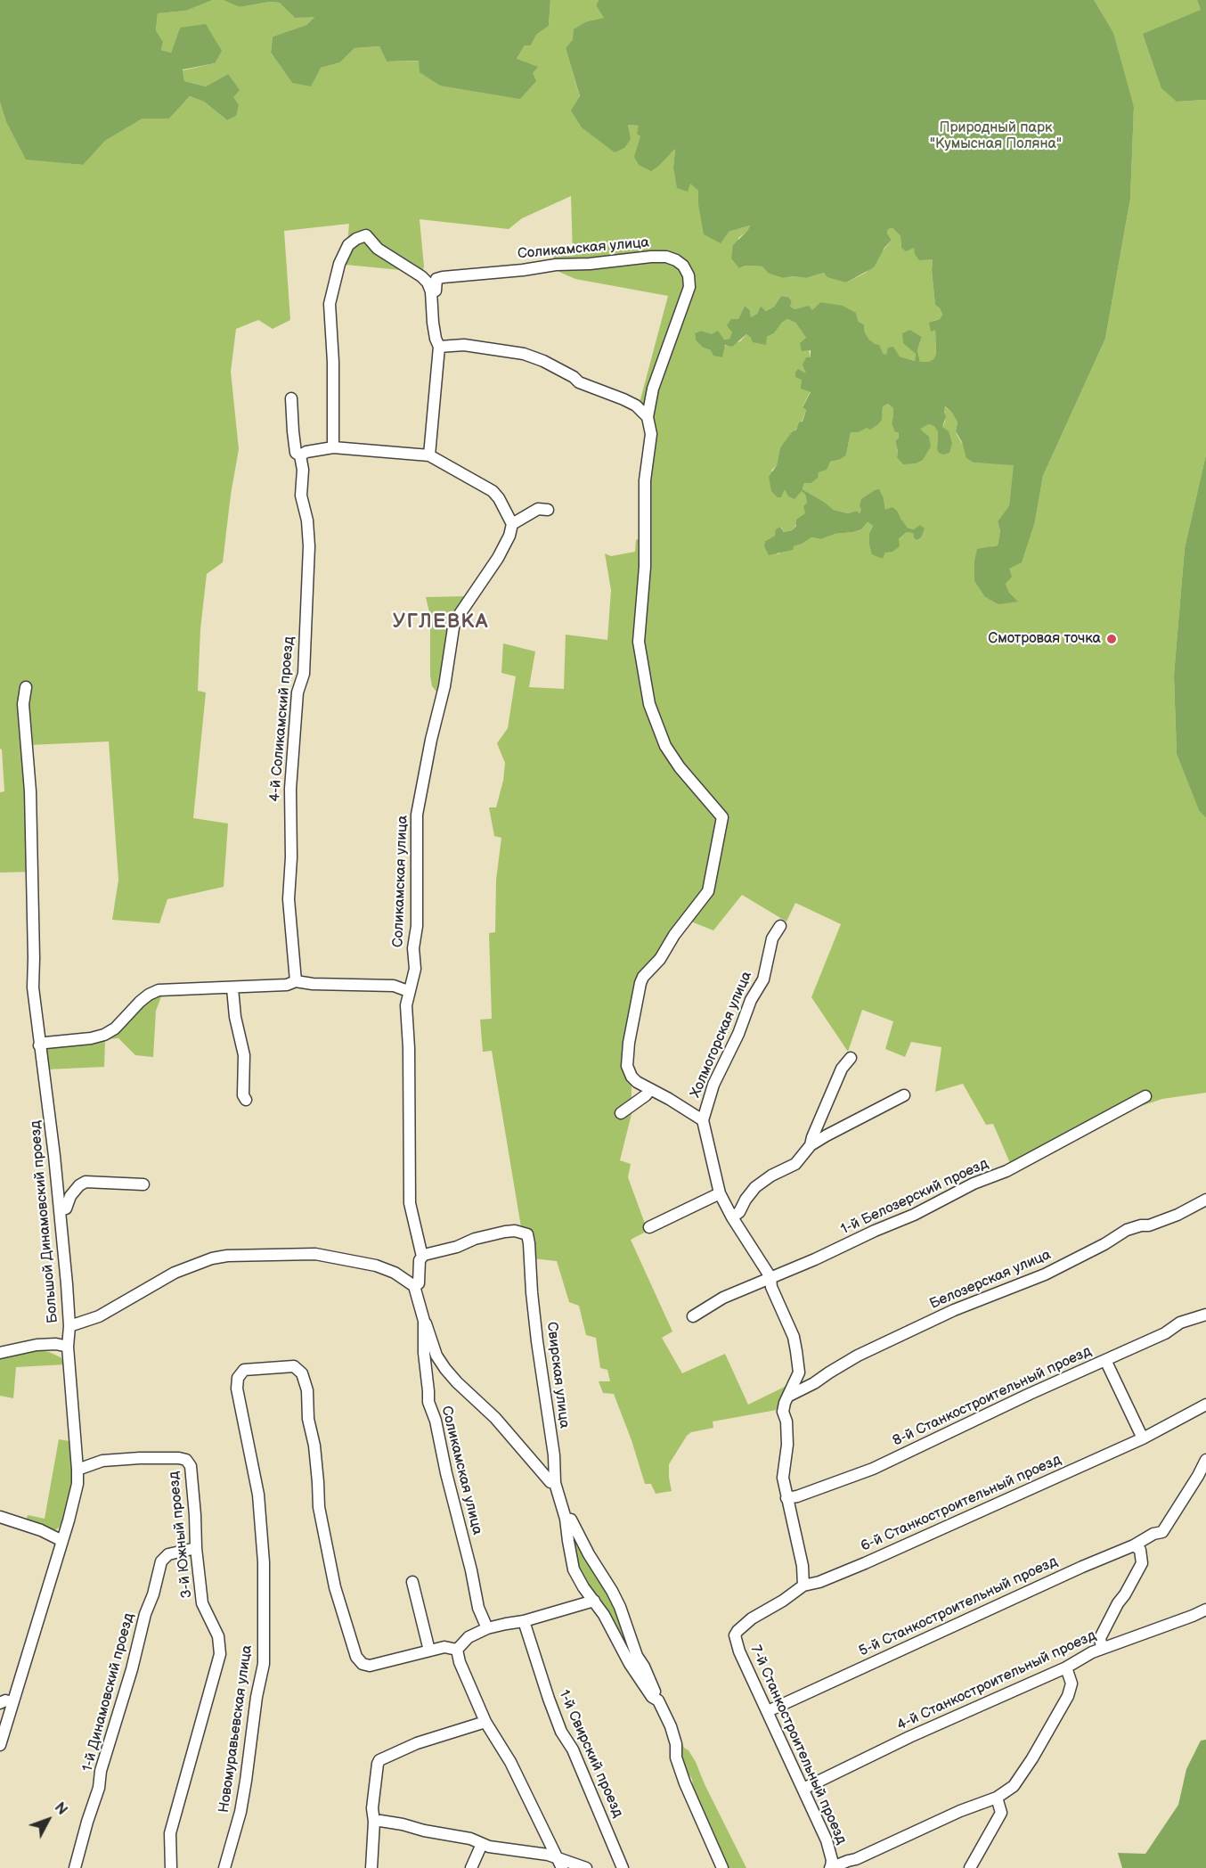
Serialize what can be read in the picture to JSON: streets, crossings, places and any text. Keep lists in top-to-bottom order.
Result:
{
  "streets": {
    "street": [
      "Соликамская улица",
      "4-й Соликамский проезд",
      "Холмогорская улица",
      "1-й Белозерский проезд",
      "Большой Динамовский проезд",
      "Белозерская улица",
      "Свирская улица",
      "8-й Станкостроительный проезд",
      "6-й Станкостроительный проезд",
      "3-й Южный проезд",
      "5-й Станкостроительный проезд",
      "4-й Станкостроительный проезд",
      "1-й Динамовский проезд",
      "Новомуравьевская улица",
      "7-й Станкостроительный проезд",
      "1-й Свирский проезд"
    ]
  },
  "crossings": [
    ["Соликамская улица", "Свирская улица"],
    ["Холмогорская улица", "1-й Белозерский проезд"],
    ["Холмогорская улица", "Белозерская улица"],
    ["Холмогорская улица", "8-й Станкостроительный проезд"],
    ["Холмогорская улица", "6-й Станкостроительный проезд"],
    ["Большой Динамовский проезд", "3-й Южный проезд"],
    ["6-й Станкостроительный проезд", "7-й Станкостроительный проезд"],
    ["3-й Южный проезд", "1-й Динамовский проезд"],
    ["5-й Станкостроительный проезд", "7-й Станкостроительный проезд"],
    ["4-й Станкостроительный проезд", "7-й Станкостроительный проезд"]
  ],
  "districts": ["УГЛЕВКА"],
  "parks": ["Природный парк \"Кумысная Поляна\""],
  "places": ["Смотровая точка"],
  "north": "top right"
}
